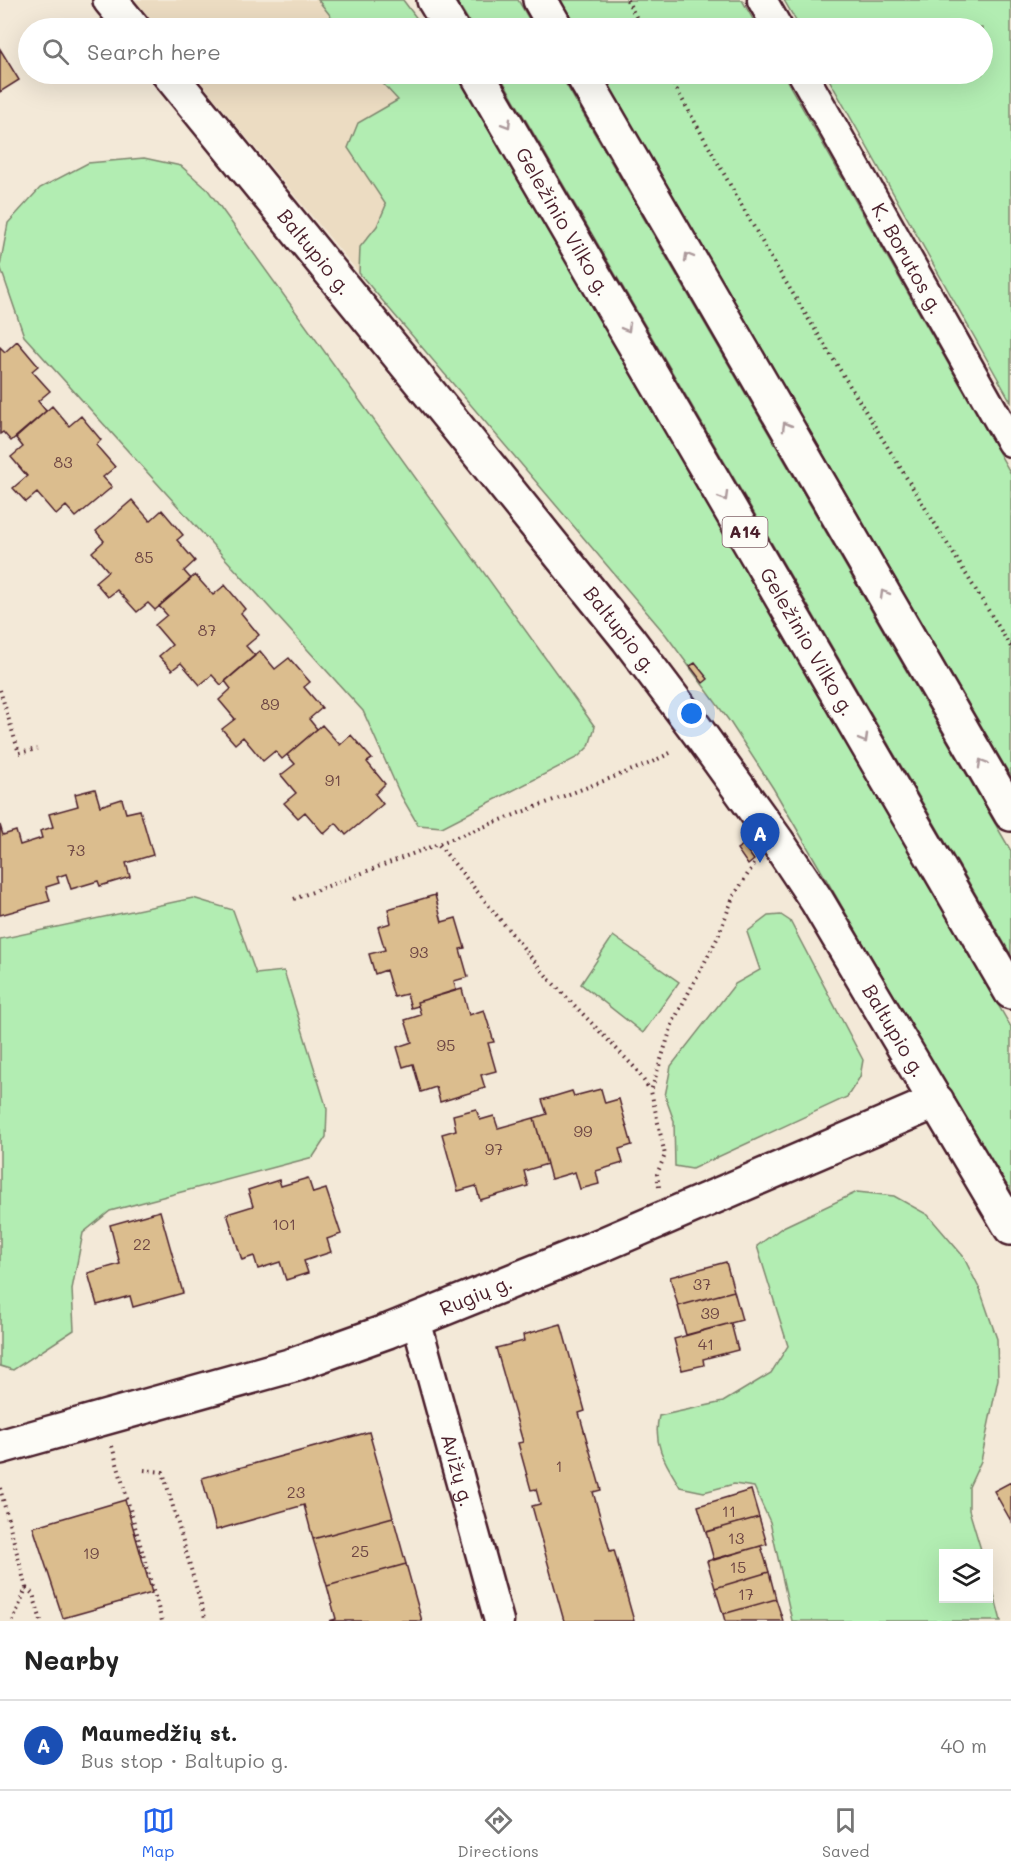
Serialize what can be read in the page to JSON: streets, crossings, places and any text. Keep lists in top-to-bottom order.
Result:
{
  "streets": {
    "main road": [
      "Geležinio Vilko g.",
      "Baltupio g.",
      "A14",
      "Rugių g."
    ],
    "street": ["K. Borutos g.", "Avižų g."]
  },
  "crossings": [
    ["Baltupio g.", "Rugių g."],
    ["Rugių g.", "Avižų g."]
  ],
  "house_numbers": [
    "83",
    "85",
    "87",
    "89",
    "91",
    "73",
    "93",
    "95",
    "99",
    "97",
    "101",
    "22",
    "37",
    "39",
    "41",
    "1",
    "23",
    "11",
    "13",
    "25",
    "19",
    "15",
    "17"
  ],
  "page": {
    "search": "Search here",
    "pins": "A",
    "heading": "Nearby",
    "list": [
      {
        "mark": "A",
        "name": "Maumedžių st.",
        "note": "Bus stop · Baltupio g.",
        "value": "40 m"
      }
    ],
    "nav": ["Map", "Directions", "Saved"]
  }
}
